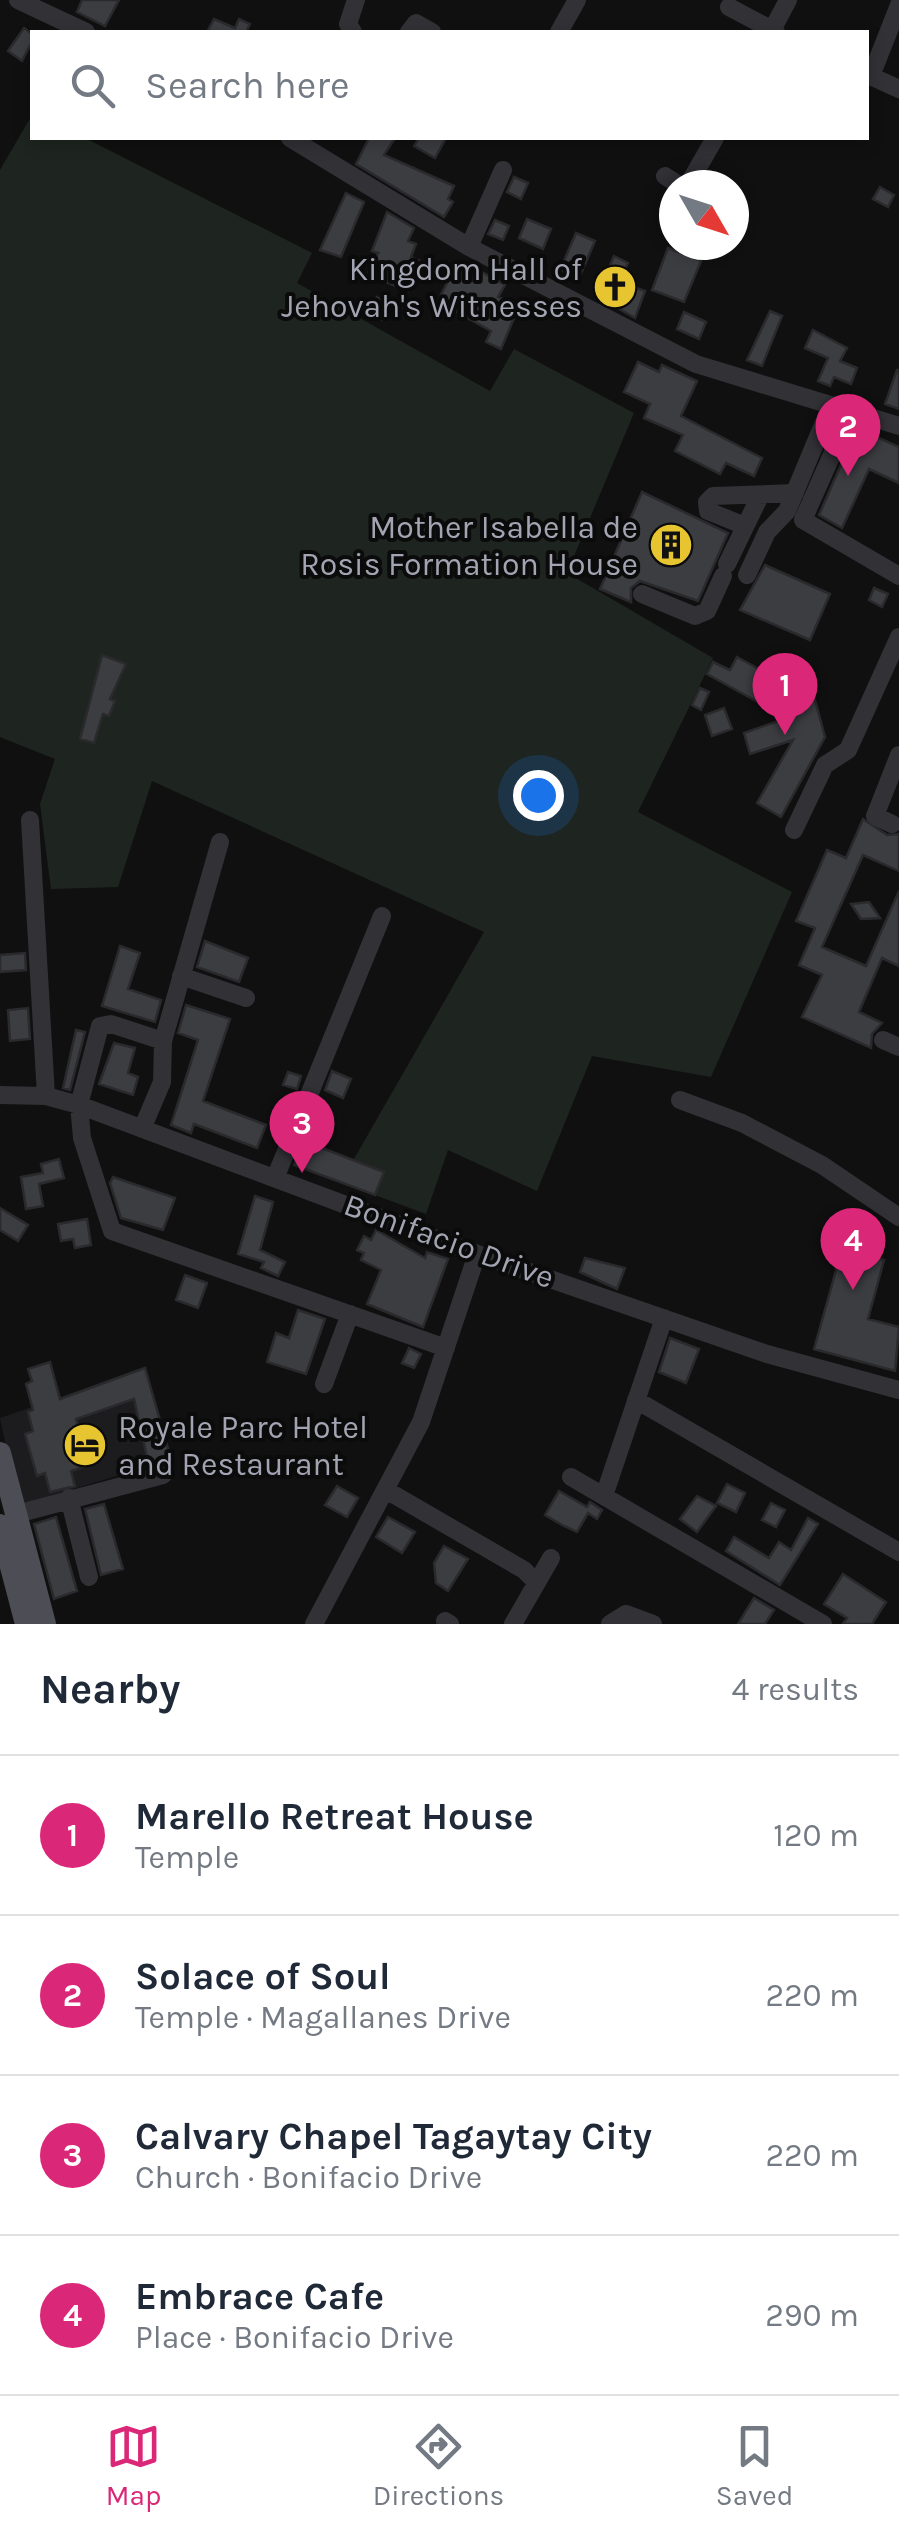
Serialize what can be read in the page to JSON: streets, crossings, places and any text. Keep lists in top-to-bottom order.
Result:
{
  "streets": {
    "street": ["Bonifacio Drive"]
  },
  "places": {
    "church": ["Kingdom Hall of Jehovah's Witnesses"],
    "building": ["Mother Isabella de Rosis Formation House"],
    "hotel": ["Royale Parc Hotel and Restaurant"]
  },
  "north": "bottom right",
  "page": {
    "search": "Search here",
    "pins": [
      "2",
      "1",
      "3",
      "4"
    ],
    "heading": ["Nearby", "4 results"],
    "list": [
      {
        "mark": "1",
        "name": "Marello Retreat House",
        "note": "Temple",
        "value": "120 m"
      },
      {
        "mark": "2",
        "name": "Solace of Soul",
        "note": "Temple · Magallanes Drive",
        "value": "220 m"
      },
      {
        "mark": "3",
        "name": "Calvary Chapel Tagaytay City",
        "note": "Church · Bonifacio Drive",
        "value": "220 m"
      },
      {
        "mark": "4",
        "name": "Embrace Cafe",
        "note": "Place · Bonifacio Drive",
        "value": "290 m"
      }
    ],
    "nav": ["Map", "Directions", "Saved"]
  }
}
